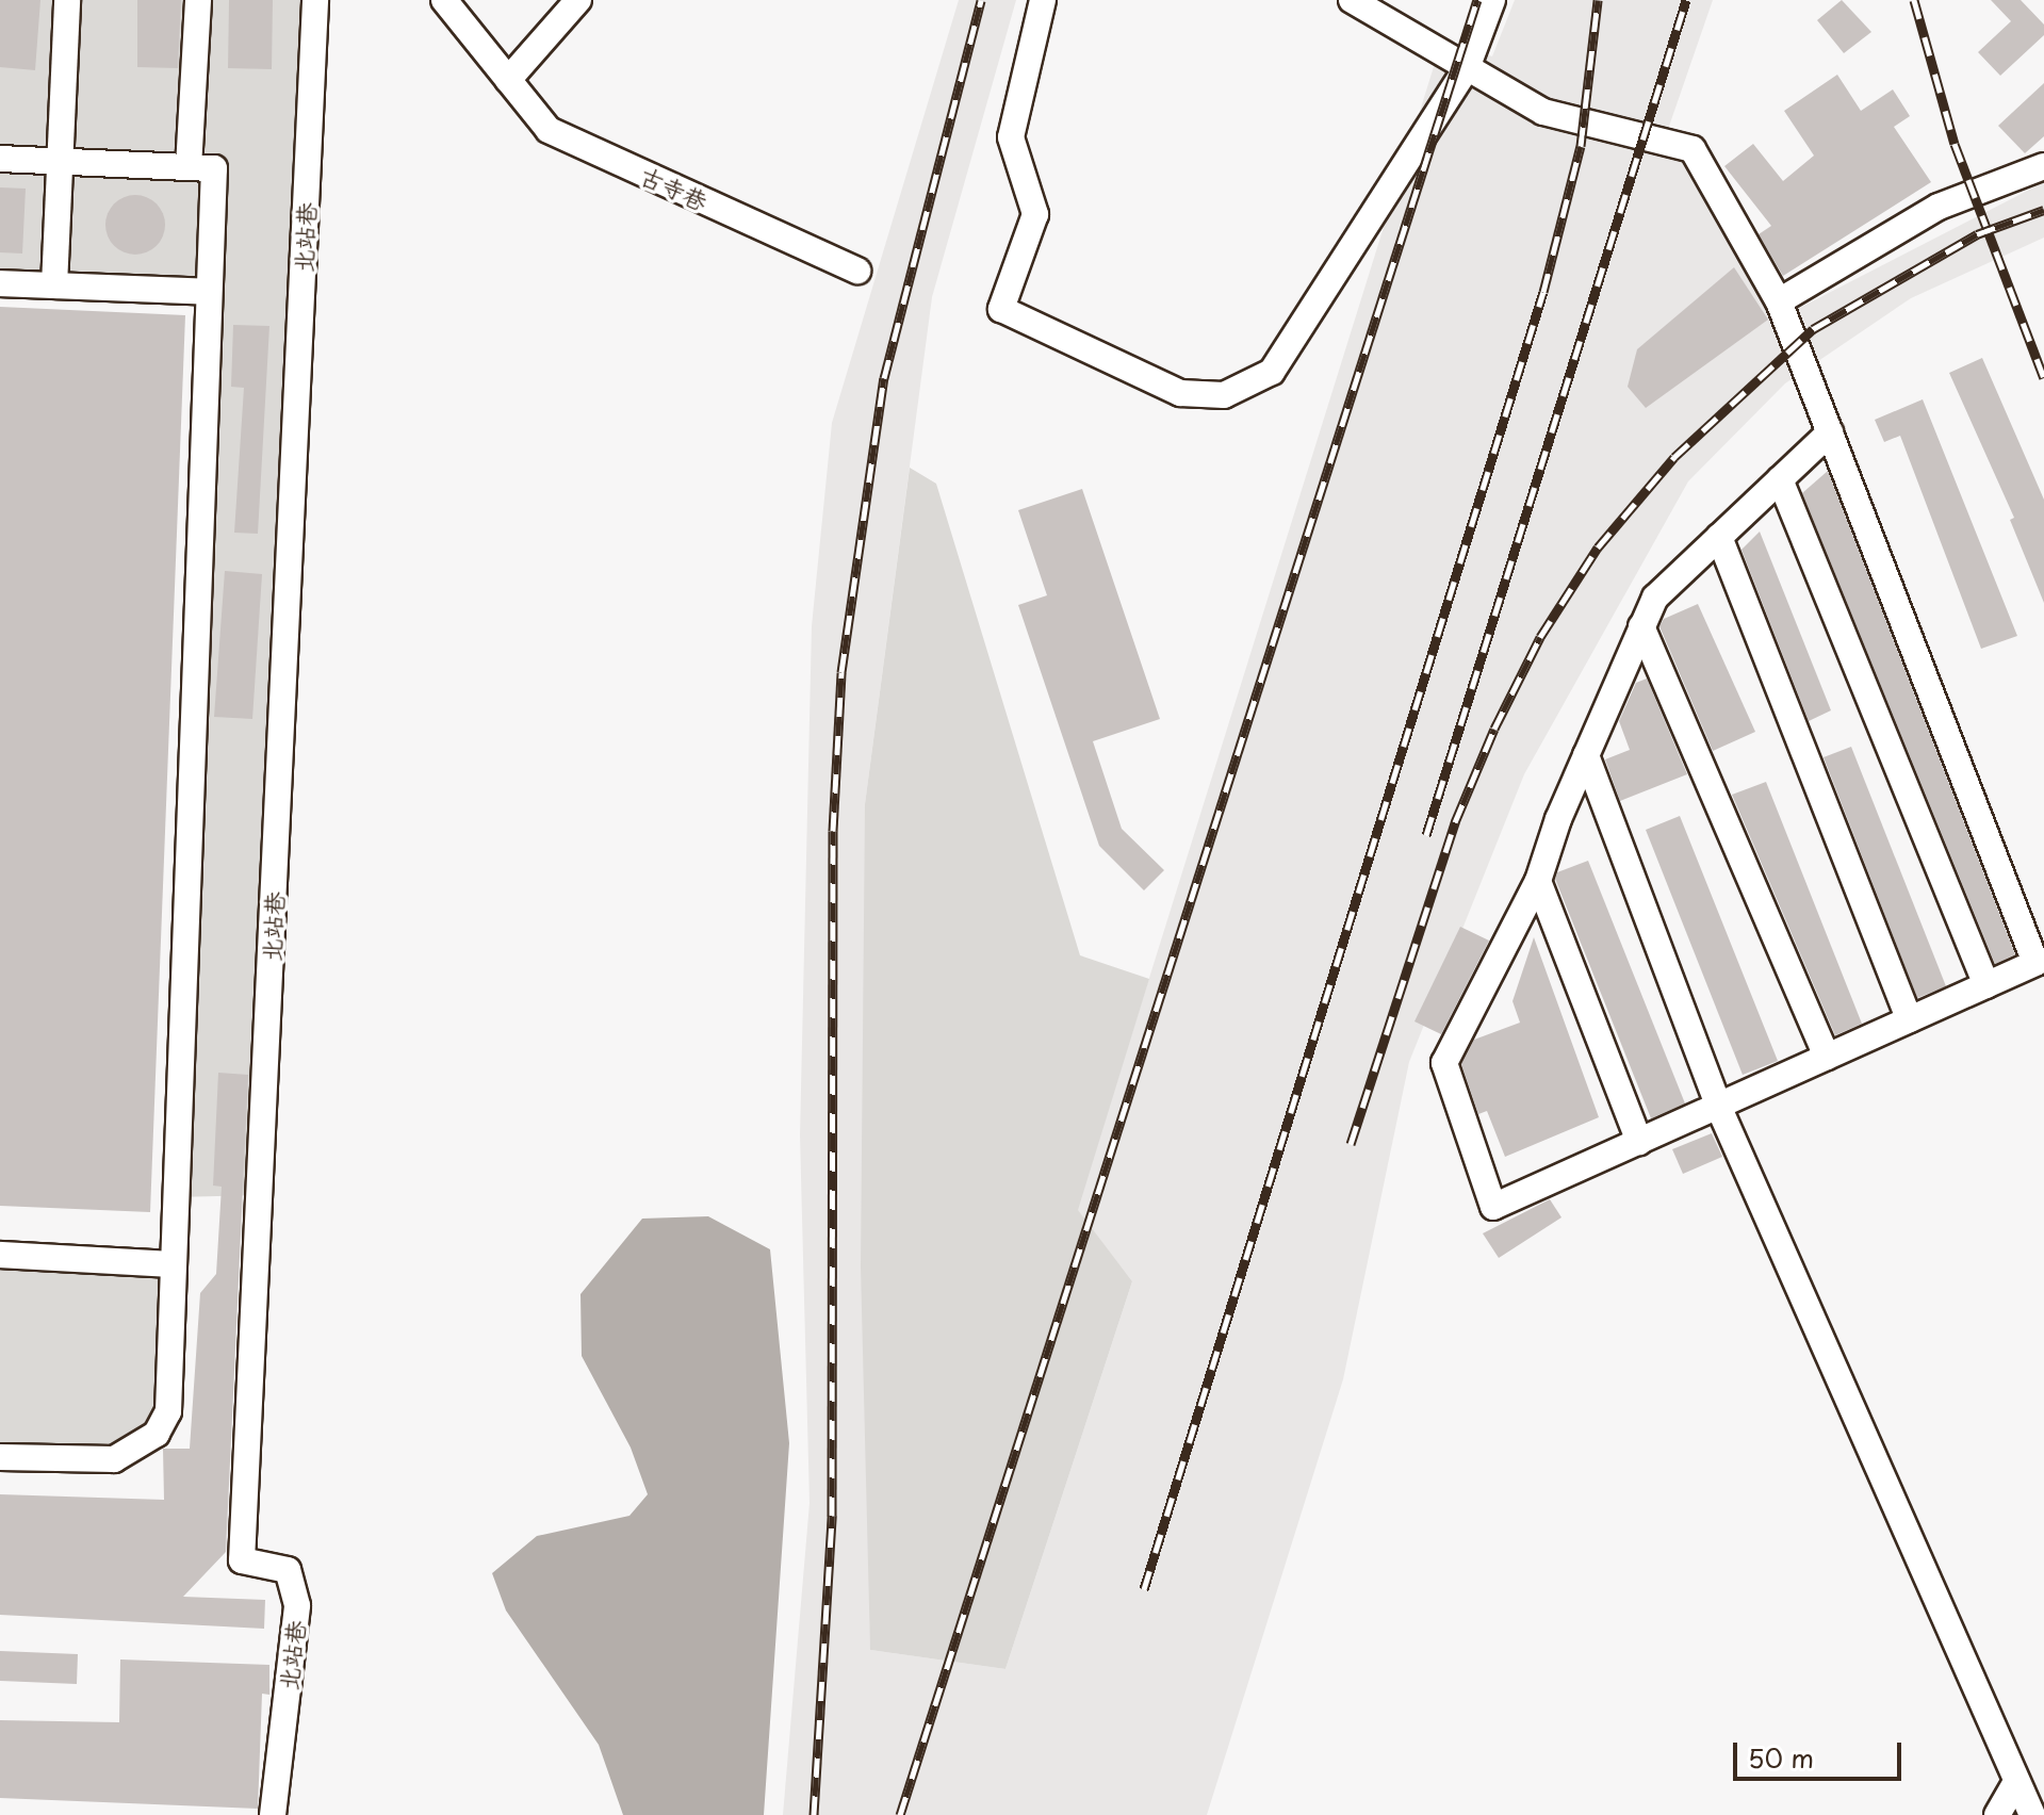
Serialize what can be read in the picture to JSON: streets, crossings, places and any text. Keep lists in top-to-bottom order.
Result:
{
  "streets": {
    "street": ["古寺巷", "北站巷"]
  },
  "scale_bar": "50 m"
}
